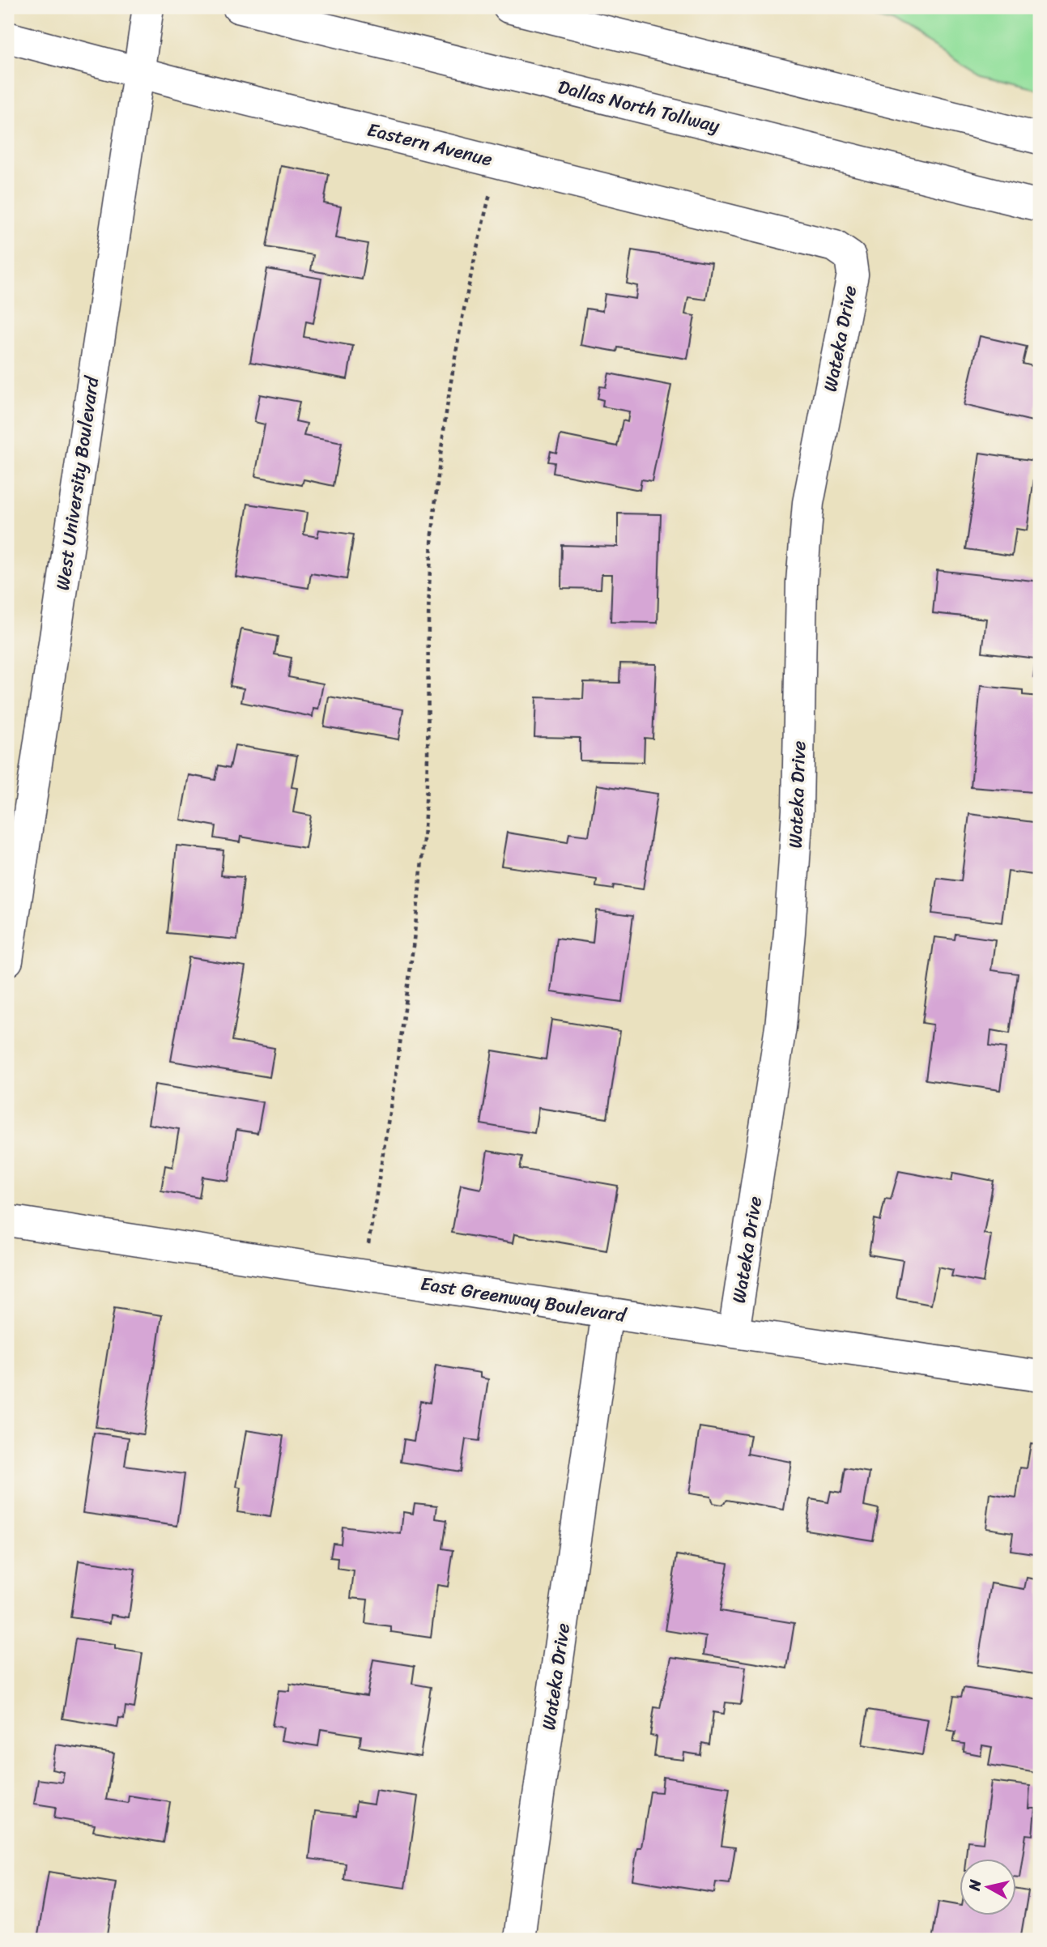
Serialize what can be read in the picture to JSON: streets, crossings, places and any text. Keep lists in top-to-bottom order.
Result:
{
  "streets": {
    "main road": [
      "Dallas North Tollway",
      "Eastern Avenue",
      "Wateka Drive",
      "West University Boulevard",
      "East Greenway Boulevard"
    ]
  },
  "crossings": [
    ["Eastern Avenue", "Wateka Drive"],
    ["Eastern Avenue", "West University Boulevard"],
    ["Wateka Drive", "East Greenway Boulevard"]
  ],
  "north": "left"
}
